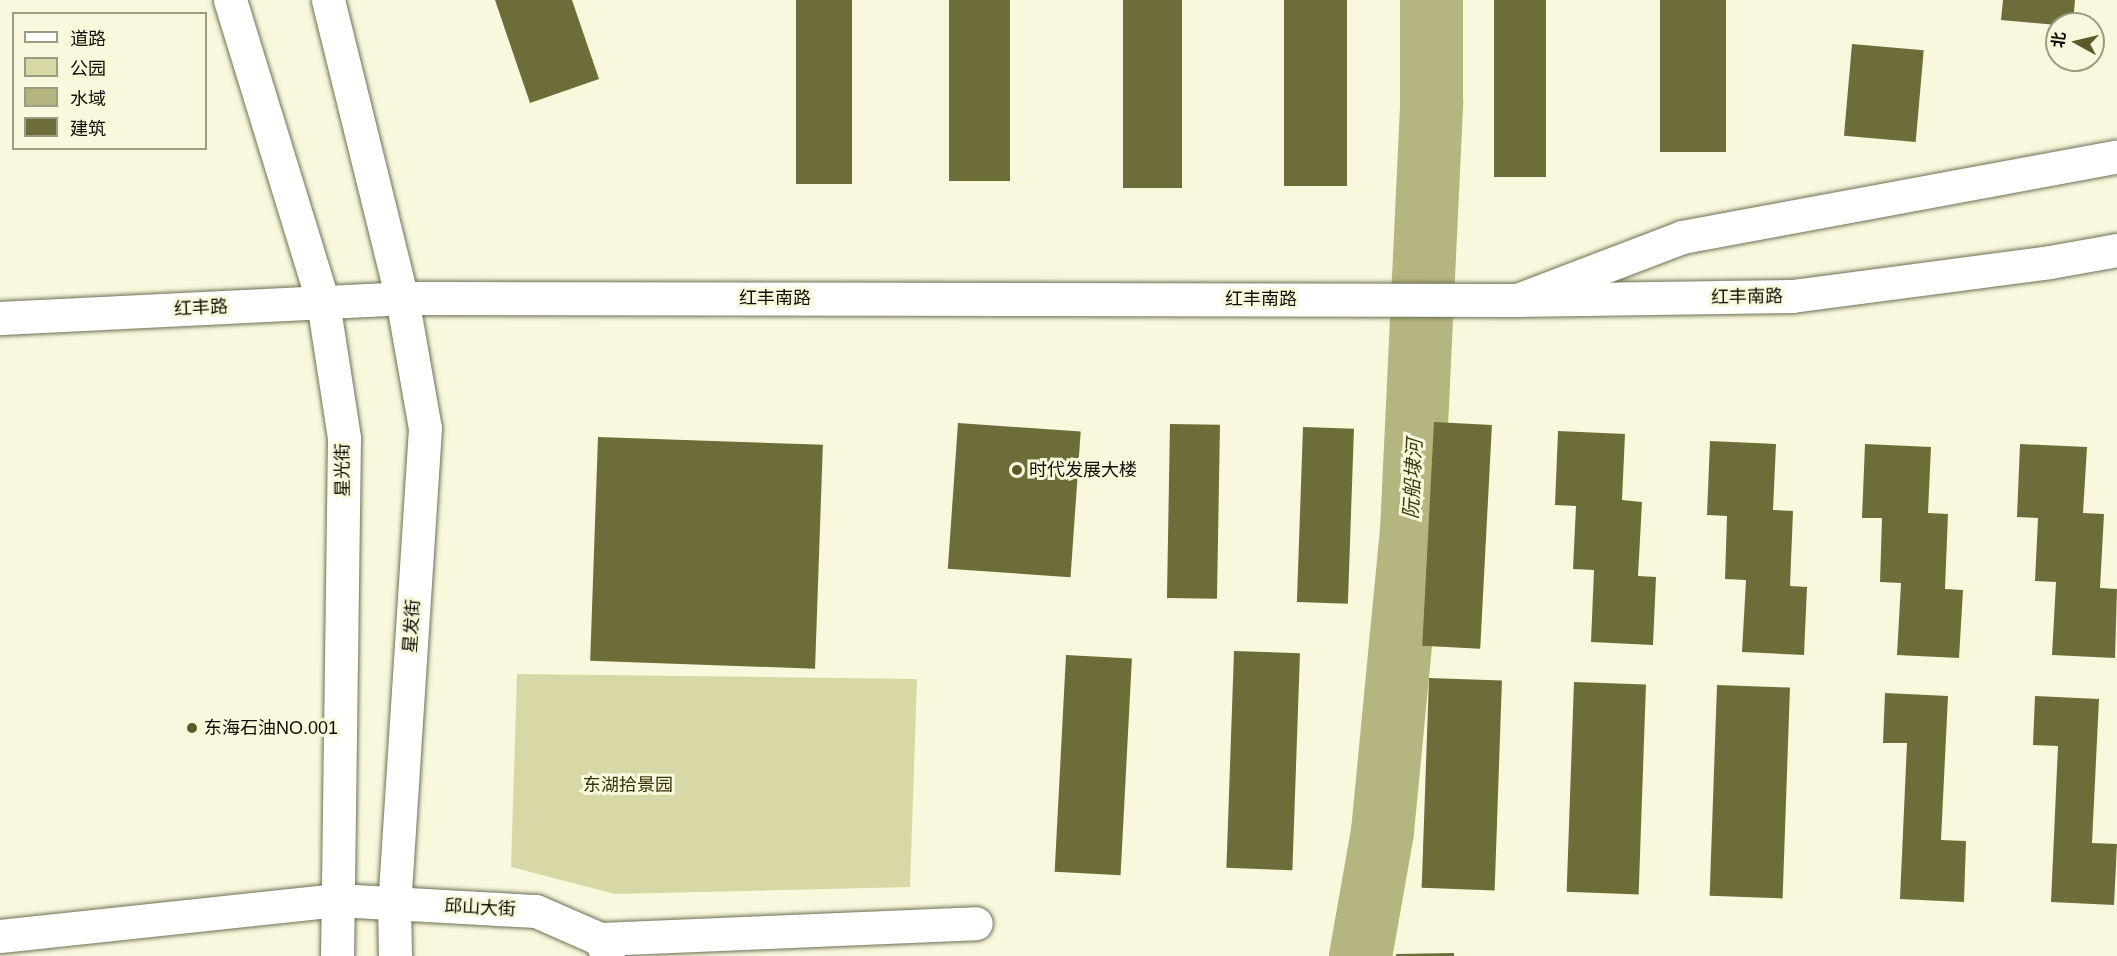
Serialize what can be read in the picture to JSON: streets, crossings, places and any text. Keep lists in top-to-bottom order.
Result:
{
  "streets": {
    "street": [
      "红丰南路",
      "红丰路",
      "星光街",
      "星发街",
      "邱山大街"
    ]
  },
  "crossings": [
    ["红丰南路", "红丰路"],
    ["红丰南路", "星发街"],
    ["红丰路", "星光街"],
    ["红丰路", "星发街"],
    ["星光街", "邱山大街"],
    ["星发街", "邱山大街"]
  ],
  "water": ["阮船埭河"],
  "parks": ["东湖拾景园"],
  "places": ["时代发展大楼", "东海石油NO.001"],
  "legend": [
    "道路",
    "公园",
    "水域",
    "建筑"
  ],
  "north": "left"
}
